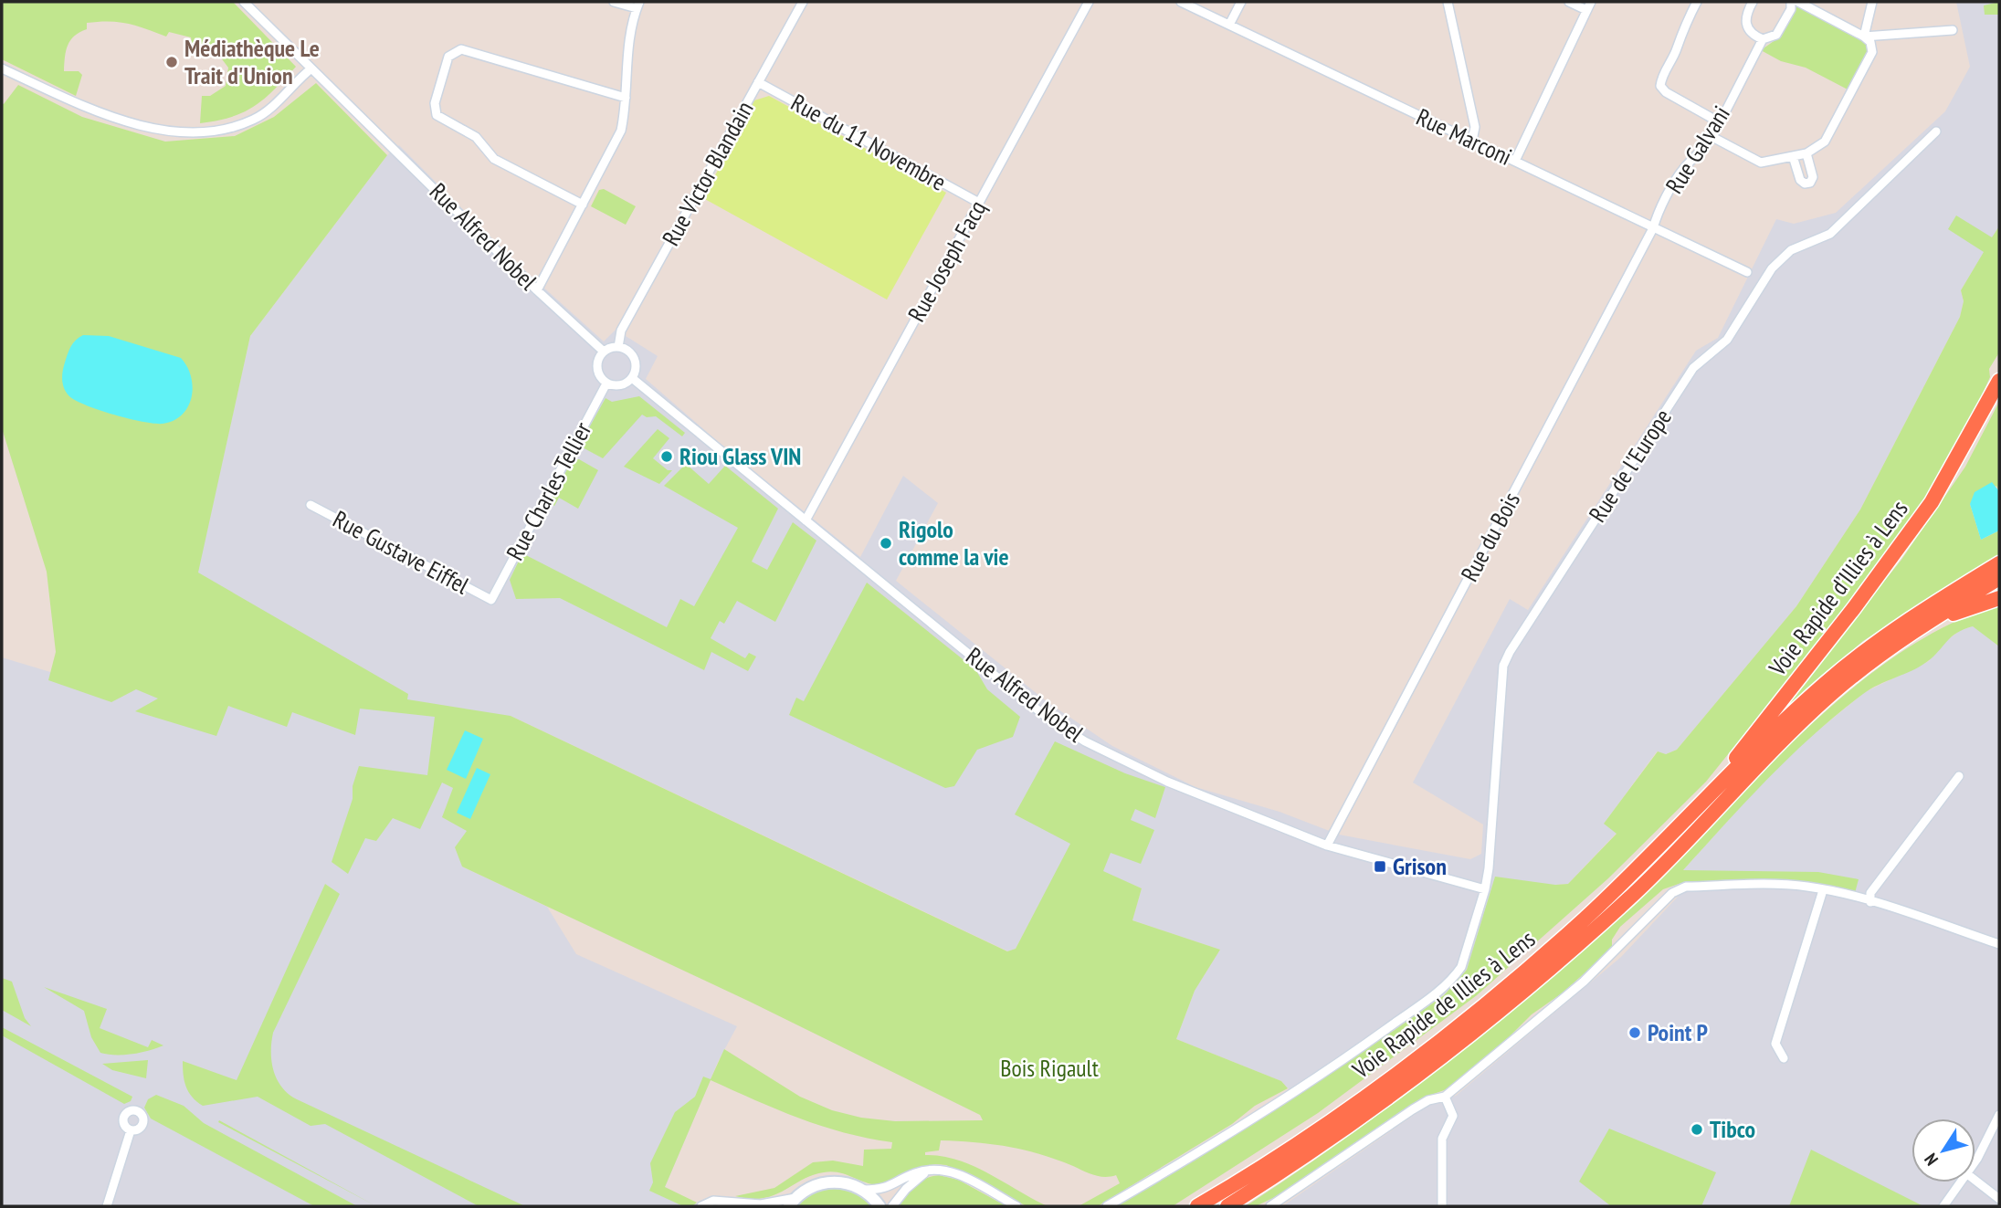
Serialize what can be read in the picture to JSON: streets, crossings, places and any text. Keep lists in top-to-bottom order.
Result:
{
  "streets": {
    "highway": ["Voie Rapide d’Illies à Lens", "Voie Rapide de Illies à Lens"],
    "street": [
      "Rue Marconi",
      "Rue du 11 Novembre",
      "Rue Galvani",
      "Rue Victor Blandain",
      "Rue Alfred Nobel",
      "Rue Joseph Facq",
      "Rue de l'Europe",
      "Rue Charles Tellier",
      "Rue du Bois",
      "Rue Gustave Eiffel"
    ]
  },
  "crossings": [
    ["Rue Marconi", "Rue Galvani"],
    ["Rue Marconi", "Rue du Bois"],
    ["Rue du 11 Novembre", "Rue Victor Blandain"],
    ["Rue du 11 Novembre", "Rue Joseph Facq"],
    ["Rue Galvani", "Rue du Bois"],
    ["Rue Victor Blandain", "Rue Alfred Nobel"],
    ["Rue Victor Blandain", "Rue Charles Tellier"],
    ["Rue Alfred Nobel", "Rue Joseph Facq"],
    ["Rue Alfred Nobel", "Rue de l'Europe"],
    ["Rue Alfred Nobel", "Rue Charles Tellier"],
    ["Rue Alfred Nobel", "Rue du Bois"],
    ["Rue Charles Tellier", "Rue Gustave Eiffel"],
    ["Voie Rapide d’Illies à Lens", "Voie Rapide de Illies à Lens"]
  ],
  "parks": ["Bois Rigault"],
  "places": {
    "other": [
      "Médiathèque Le Trait d'Union",
      "Riou Glass VIN",
      "Rigolo comme la vie",
      "Point P",
      "Tibco"
    ],
    "transit": ["Grison"]
  },
  "north": "bottom left"
}
